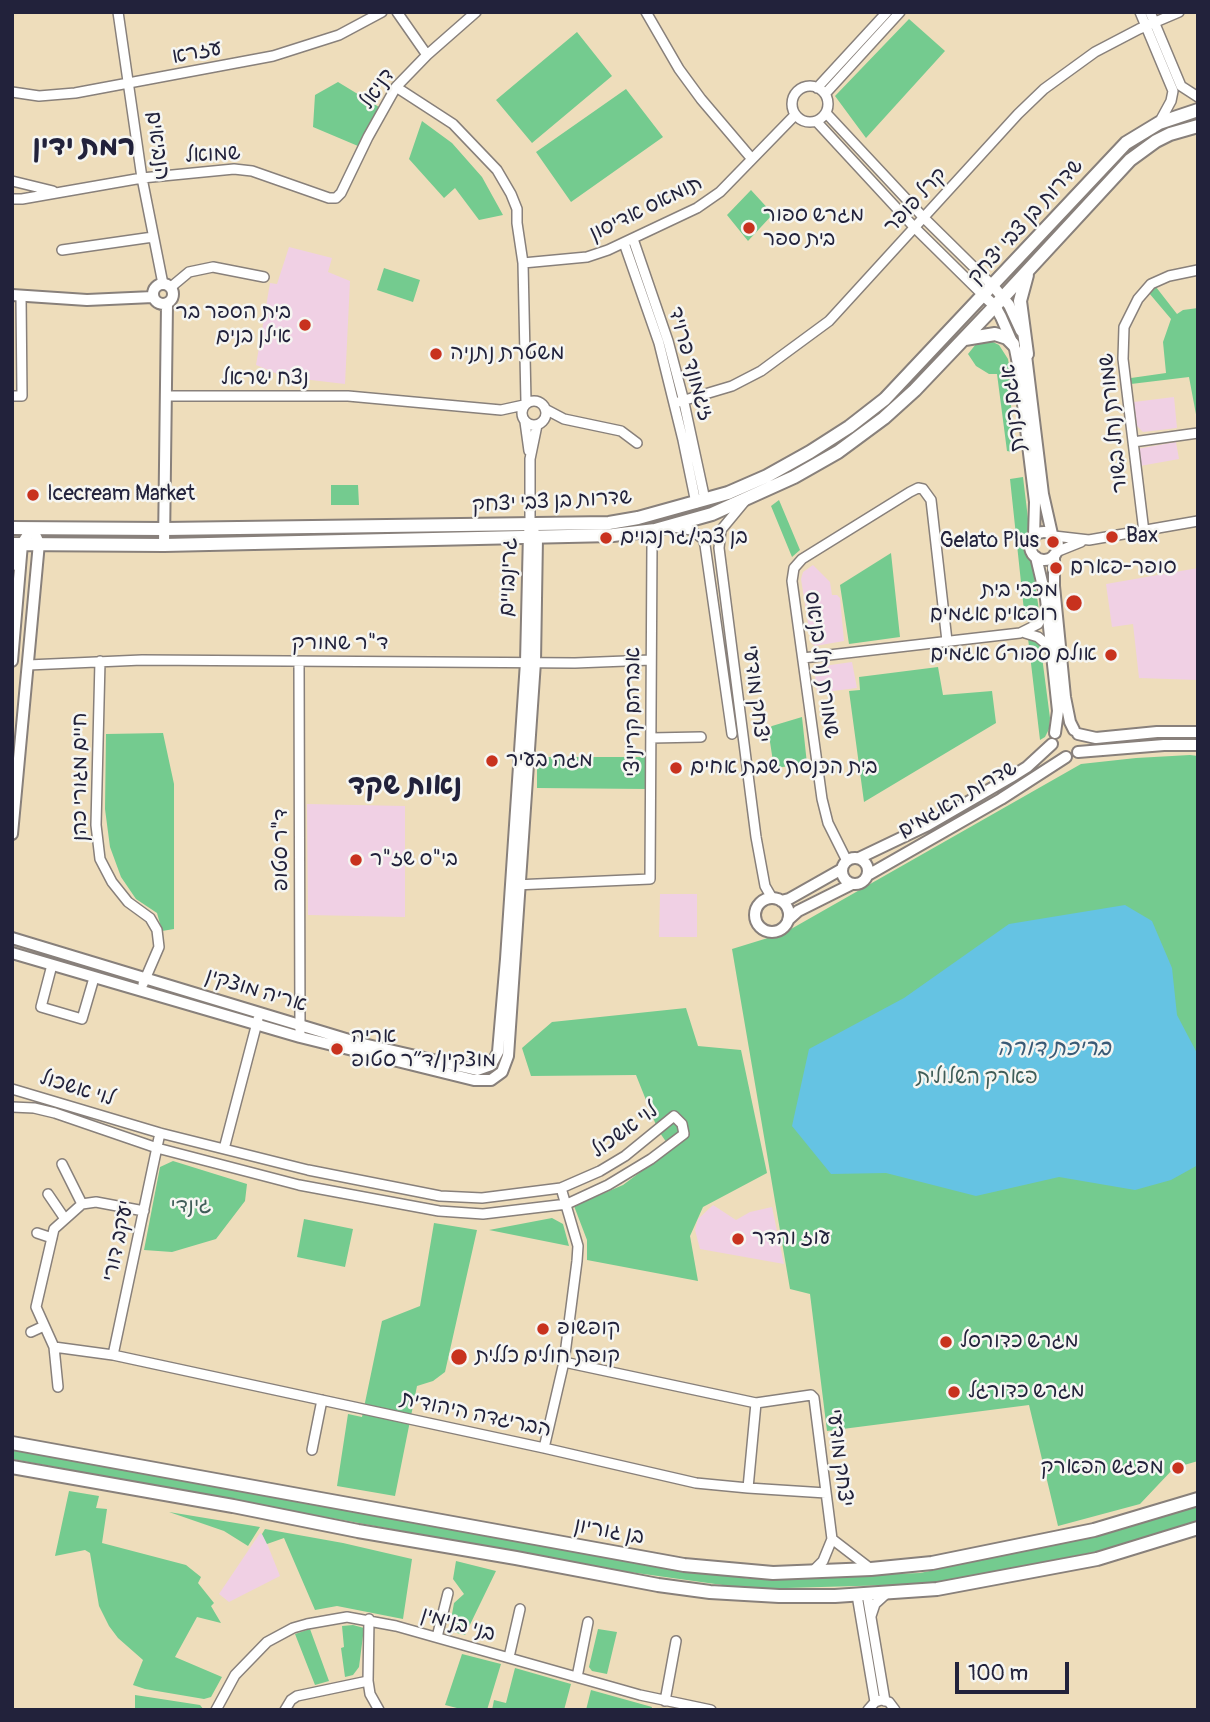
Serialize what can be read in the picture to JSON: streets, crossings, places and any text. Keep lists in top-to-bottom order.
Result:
{
  "streets": {
    "main road": ["שדרות בן צבי יצחק", "בן גוריון"],
    "street": [
      "עזרא",
      "דניאל",
      "הנביאים",
      "שמואל",
      "קרל פופר",
      "תומאס אדיסון",
      "זיגמונד פרויד",
      "נצח ישראל",
      "אגם כנרת",
      "שמורת נחל בשור",
      "גרינבויים",
      "ד\"ר שמורק",
      "שמורת נחל בניאס",
      "יצחק מודעי",
      "אברהם קריניצי",
      "חיים מגורי כהן",
      "שדרות האגמים",
      "ד\"ר סטופ",
      "אריה מוצקין",
      "לוי אשכול",
      "יעקב דורי",
      "הבריגדה היהודית",
      "בני בנימין"
    ]
  },
  "crossings": [
    ["עזרא", "הנביאים"],
    ["דניאל", "שמואל"],
    ["הנביאים", "שמואל"],
    ["קרל פופר", "זיגמונד פרויד"],
    ["תומאס אדיסון", "זיגמונד פרויד"],
    ["שדרות בן צבי יצחק", "זיגמונד פרויד"],
    ["שדרות בן צבי יצחק", "אגם כנרת"],
    ["שדרות בן צבי יצחק", "גרינבויים"],
    ["שדרות בן צבי יצחק", "יצחק מודעי"],
    ["גרינבויים", "ד\"ר שמורק"],
    ["גרינבויים", "אברהם קריניצי"],
    ["גרינבויים", "אריה מוצקין"],
    ["ד\"ר שמורק", "אברהם קריניצי"],
    ["ד\"ר שמורק", "חיים מגורי כהן"],
    ["ד\"ר שמורק", "ד\"ר סטופ"],
    ["שמורת נחל בניאס", "שדרות האגמים"],
    ["יצחק מודעי", "הבריגדה היהודית"],
    ["יצחק מודעי", "בן גוריון"],
    ["חיים מגורי כהן", "אריה מוצקין"],
    ["ד\"ר סטופ", "אריה מוצקין"],
    ["לוי אשכול", "יעקב דורי"],
    ["יעקב דורי", "הבריגדה היהודית"]
  ],
  "districts": ["רמת ידין", "נאות שקד"],
  "water": ["בריכת דורה"],
  "parks": ["פארק השלולית", "גינדי"],
  "places": [
    "מגרש ספור בית ספר",
    "בית הספר בר אילן בנים",
    "משטרת נתניה",
    "Icecream Market",
    "Bax",
    "בן צבי/גרנבוים",
    "Gelato Plus",
    "סופר-פארם",
    "מכבי בית רופאים אגמים",
    "אולם ספורט אגמים",
    "מגה בעיר",
    "בית הכנסת שבת אחים",
    "בי\"ס שז\"ר",
    "אריה מוצקין/ד״ר סטופ",
    "עוז והדר",
    "קופשופ",
    "מגרש כדורסל",
    "קופת חולים כללית",
    "מגרש כדורגל",
    "מפגש הפארק"
  ],
  "scale_bar": "100 m"
}
